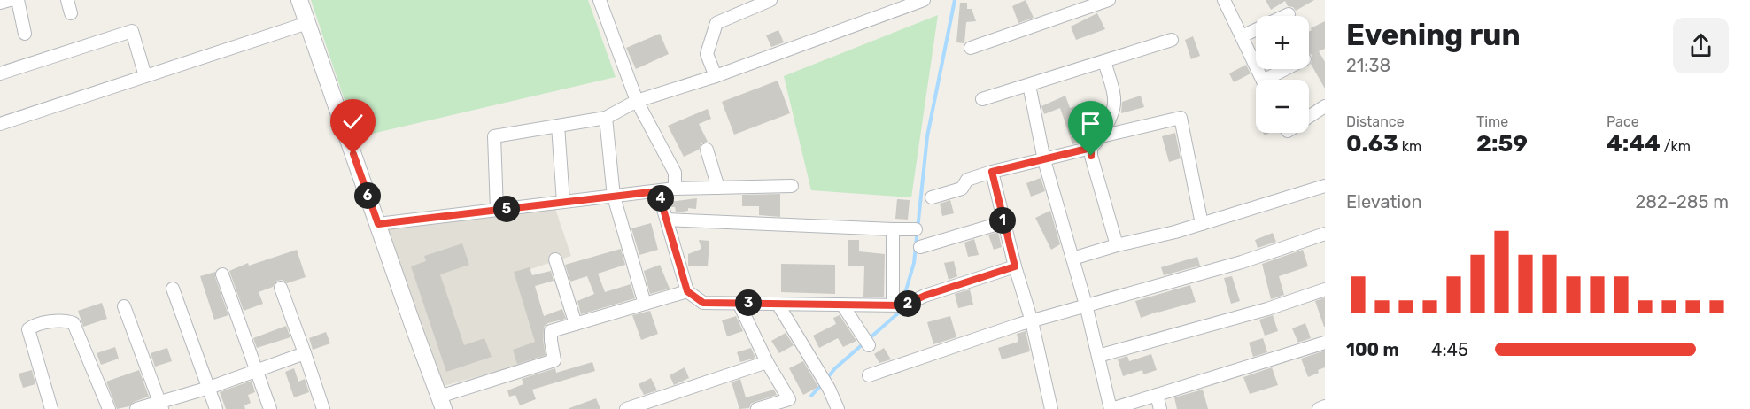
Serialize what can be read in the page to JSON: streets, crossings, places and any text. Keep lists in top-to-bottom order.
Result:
{
  "page": {
    "heading": ["Evening run", "21:38"],
    "map_buttons": ["+", "−"],
    "stats": [
      ["Distance", "0.63 km"],
      ["Time", "2:59"],
      ["Pace", "4:44 /km"]
    ],
    "chart": ["Elevation", "282–285 m"],
    "pins": [
      "6",
      "4",
      "5",
      "1",
      "3",
      "2"
    ],
    "list": [
      {
        "name": "100 m",
        "note": "4:45"
      }
    ]
  }
}
